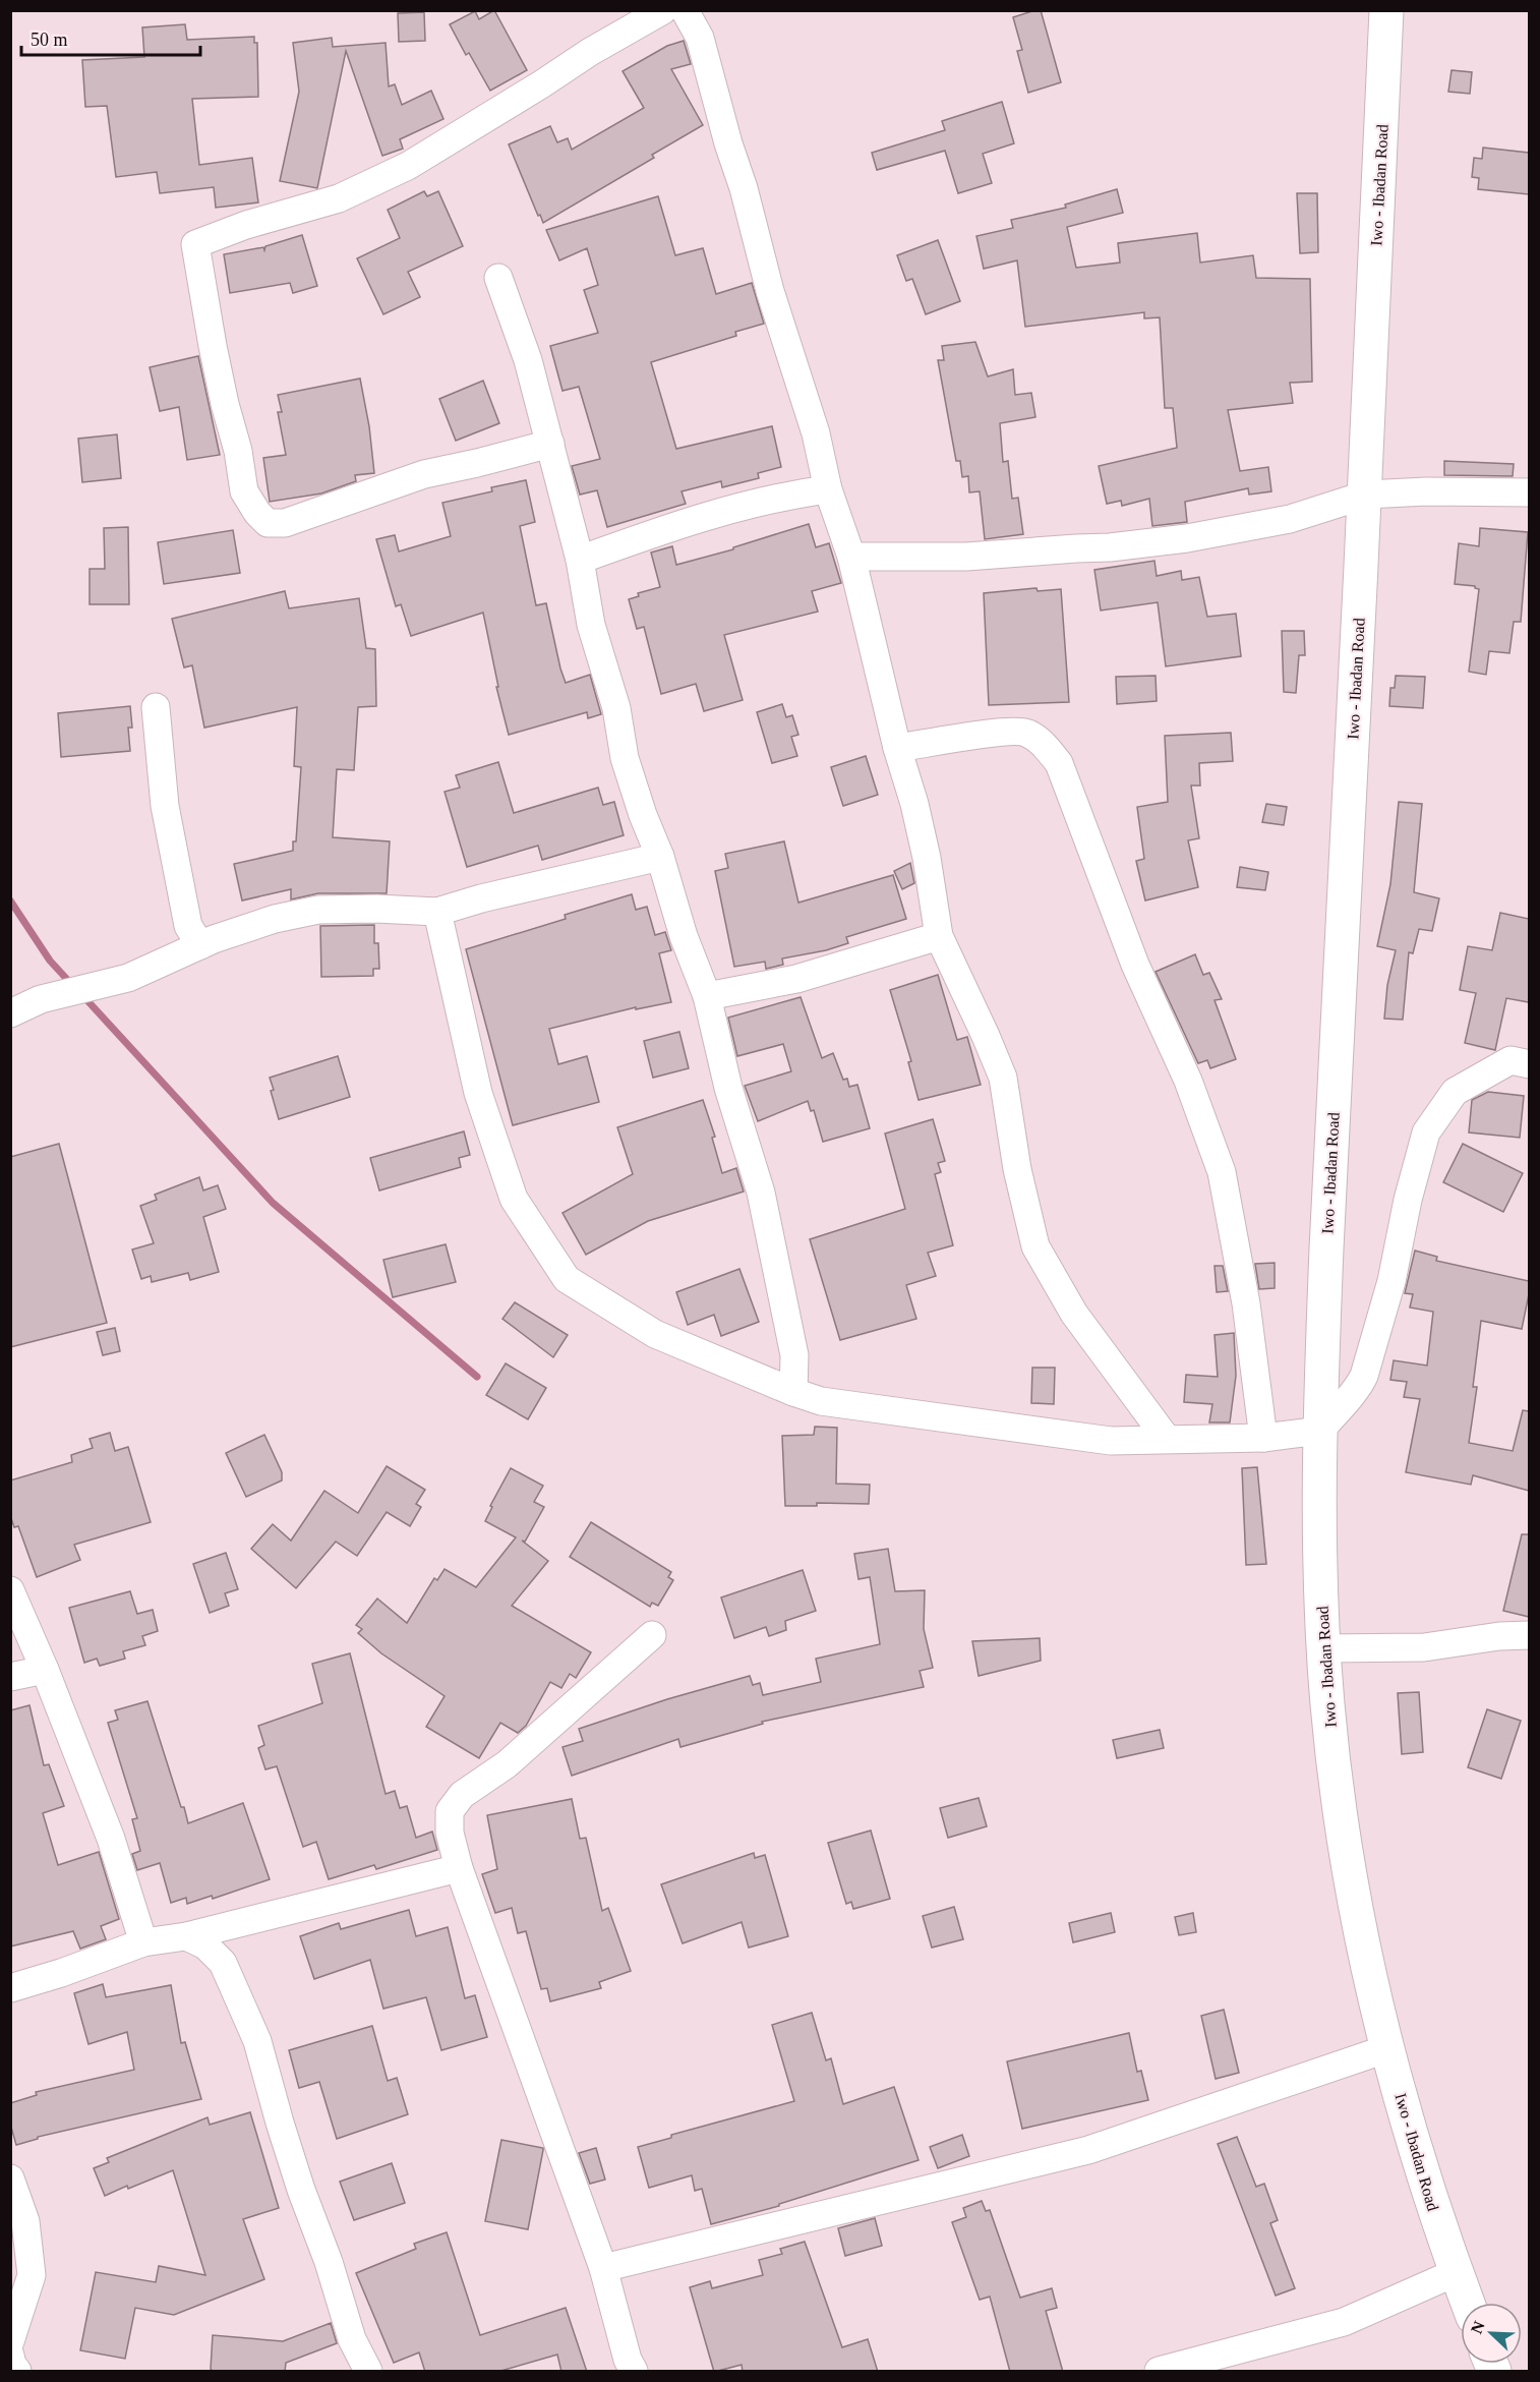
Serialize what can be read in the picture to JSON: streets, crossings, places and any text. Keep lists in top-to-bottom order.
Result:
{
  "streets": {
    "main road": ["Iwo - Ibadan Road"]
  },
  "scale_bar": "50 m",
  "north": "top left"
}
